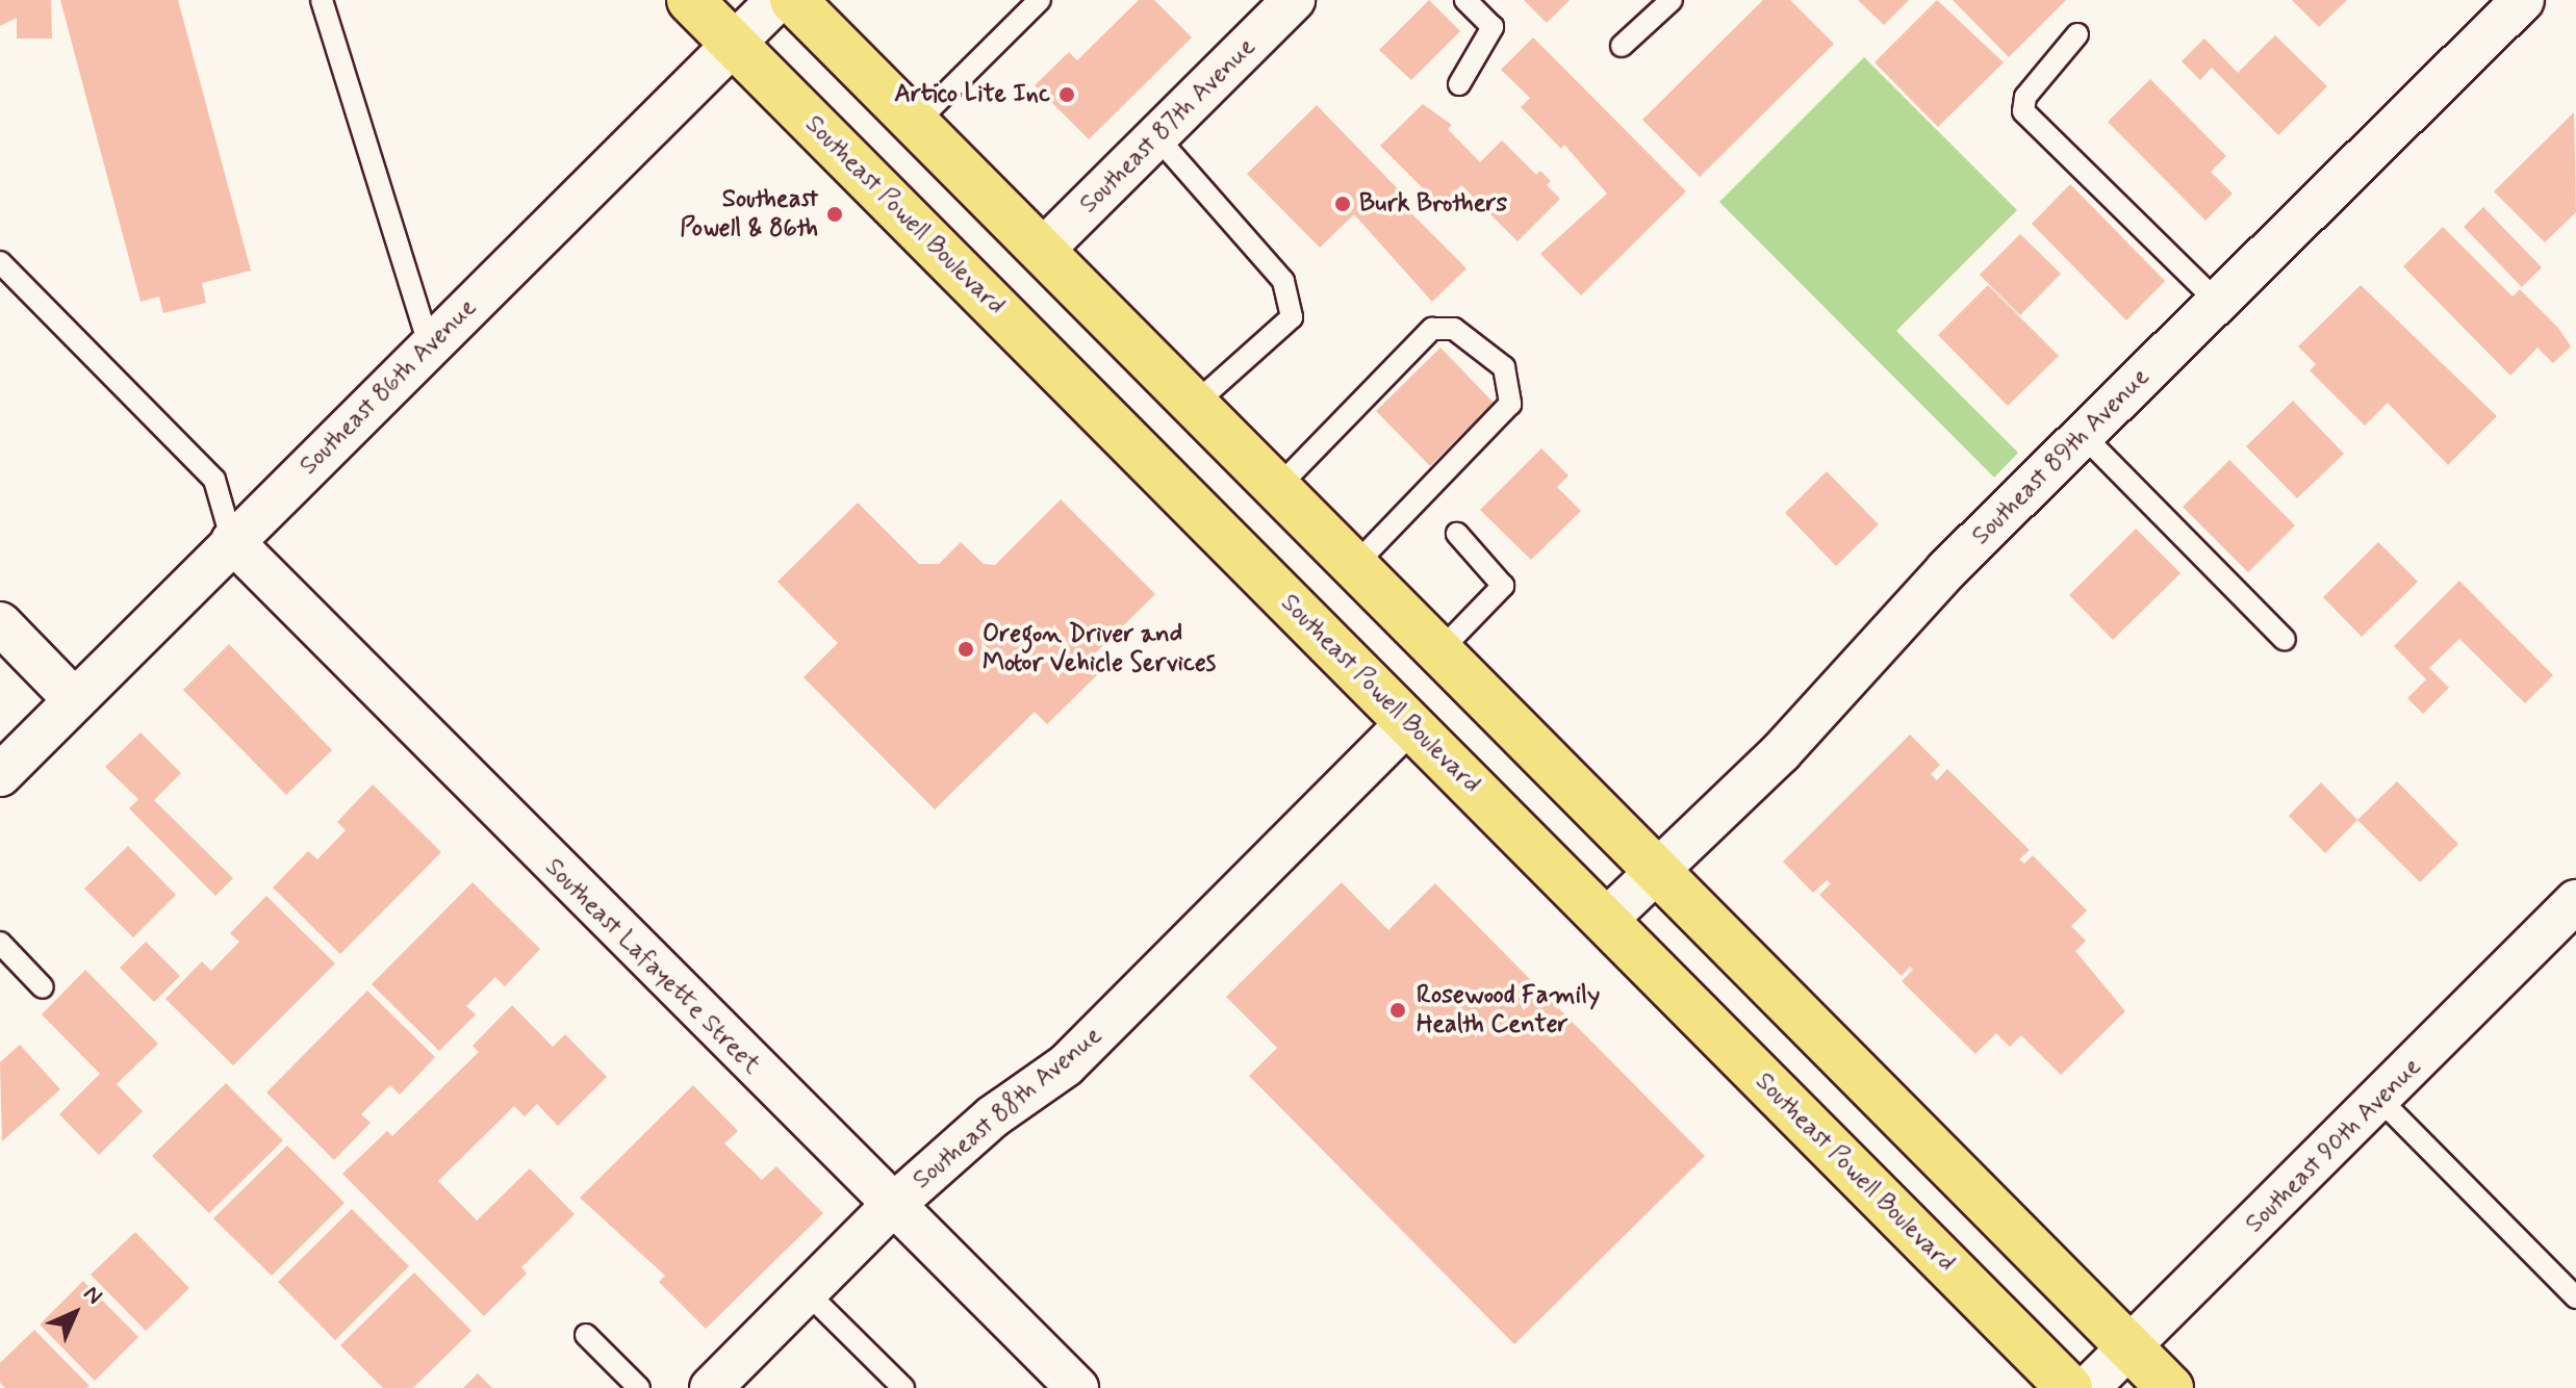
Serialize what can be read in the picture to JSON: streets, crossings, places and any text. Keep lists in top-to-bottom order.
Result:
{
  "streets": {
    "main road": ["Southeast Powell Boulevard"],
    "street": [
      "Southeast 87th Avenue",
      "Southeast 86th Avenue",
      "Southeast 89th Avenue",
      "Southeast Lafayette Street",
      "Southeast 88th Avenue",
      "Southeast 90th Avenue"
    ]
  },
  "crossings": [
    ["Southeast Powell Boulevard", "Southeast 86th Avenue"],
    ["Southeast Powell Boulevard", "Southeast 89th Avenue"],
    ["Southeast Powell Boulevard", "Southeast 88th Avenue"],
    ["Southeast 86th Avenue", "Southeast Lafayette Street"],
    ["Southeast Lafayette Street", "Southeast 88th Avenue"]
  ],
  "places": [
    "Artico Lite Inc",
    "Burk Brothers",
    "Southeast Powell & 86th",
    "Oregon Driver and Motor Vehicle Services",
    "Rosewood Family Health Center"
  ],
  "north": "top right"
}
